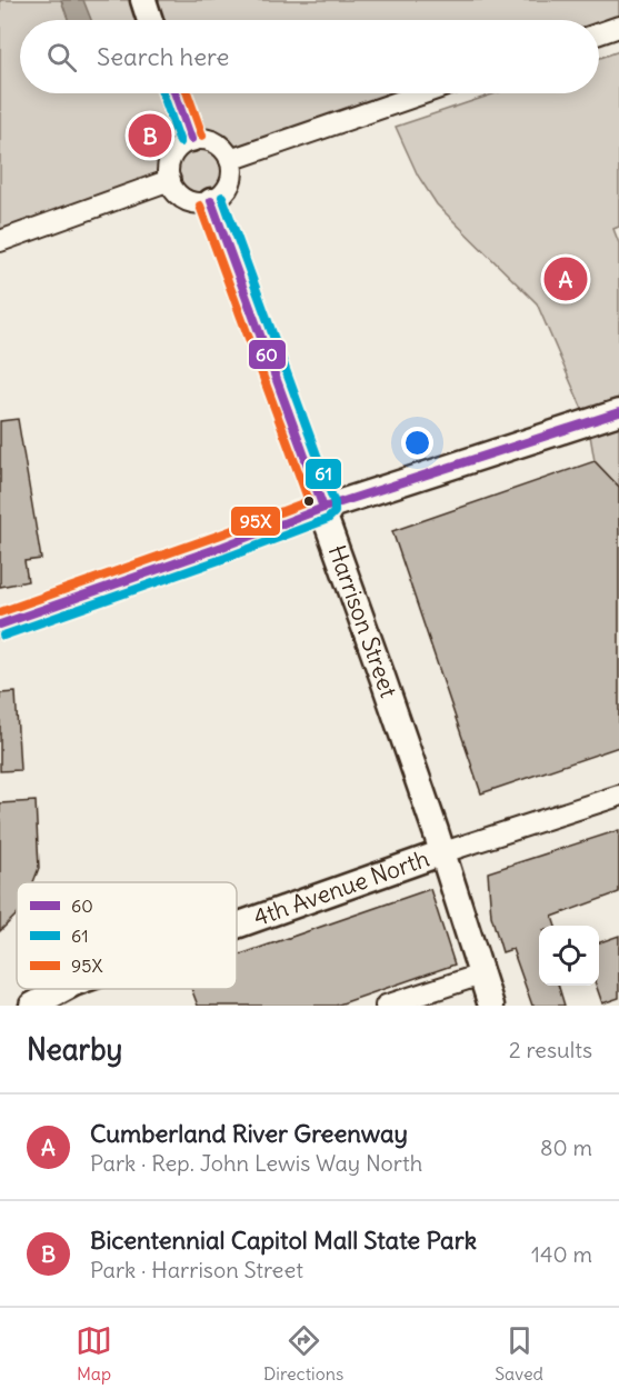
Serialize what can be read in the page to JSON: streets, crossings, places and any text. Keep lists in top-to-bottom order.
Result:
{
  "streets": {
    "street": ["Harrison Street", "4th Avenue North"]
  },
  "crossings": [
    ["Harrison Street", "4th Avenue North"]
  ],
  "lines": ["transit line 60", "transit line 61", "transit line 95X"],
  "legend": ["60", "61", "95X"],
  "page": {
    "search": "Search here",
    "pins": ["B", "A"],
    "heading": ["Nearby", "2 results"],
    "list": [
      {
        "mark": "A",
        "name": "Cumberland River Greenway",
        "note": "Park · Rep. John Lewis Way North",
        "value": "80 m"
      },
      {
        "mark": "B",
        "name": "Bicentennial Capitol Mall State Park",
        "note": "Park · Harrison Street",
        "value": "140 m"
      }
    ],
    "nav": ["Map", "Directions", "Saved"]
  }
}
